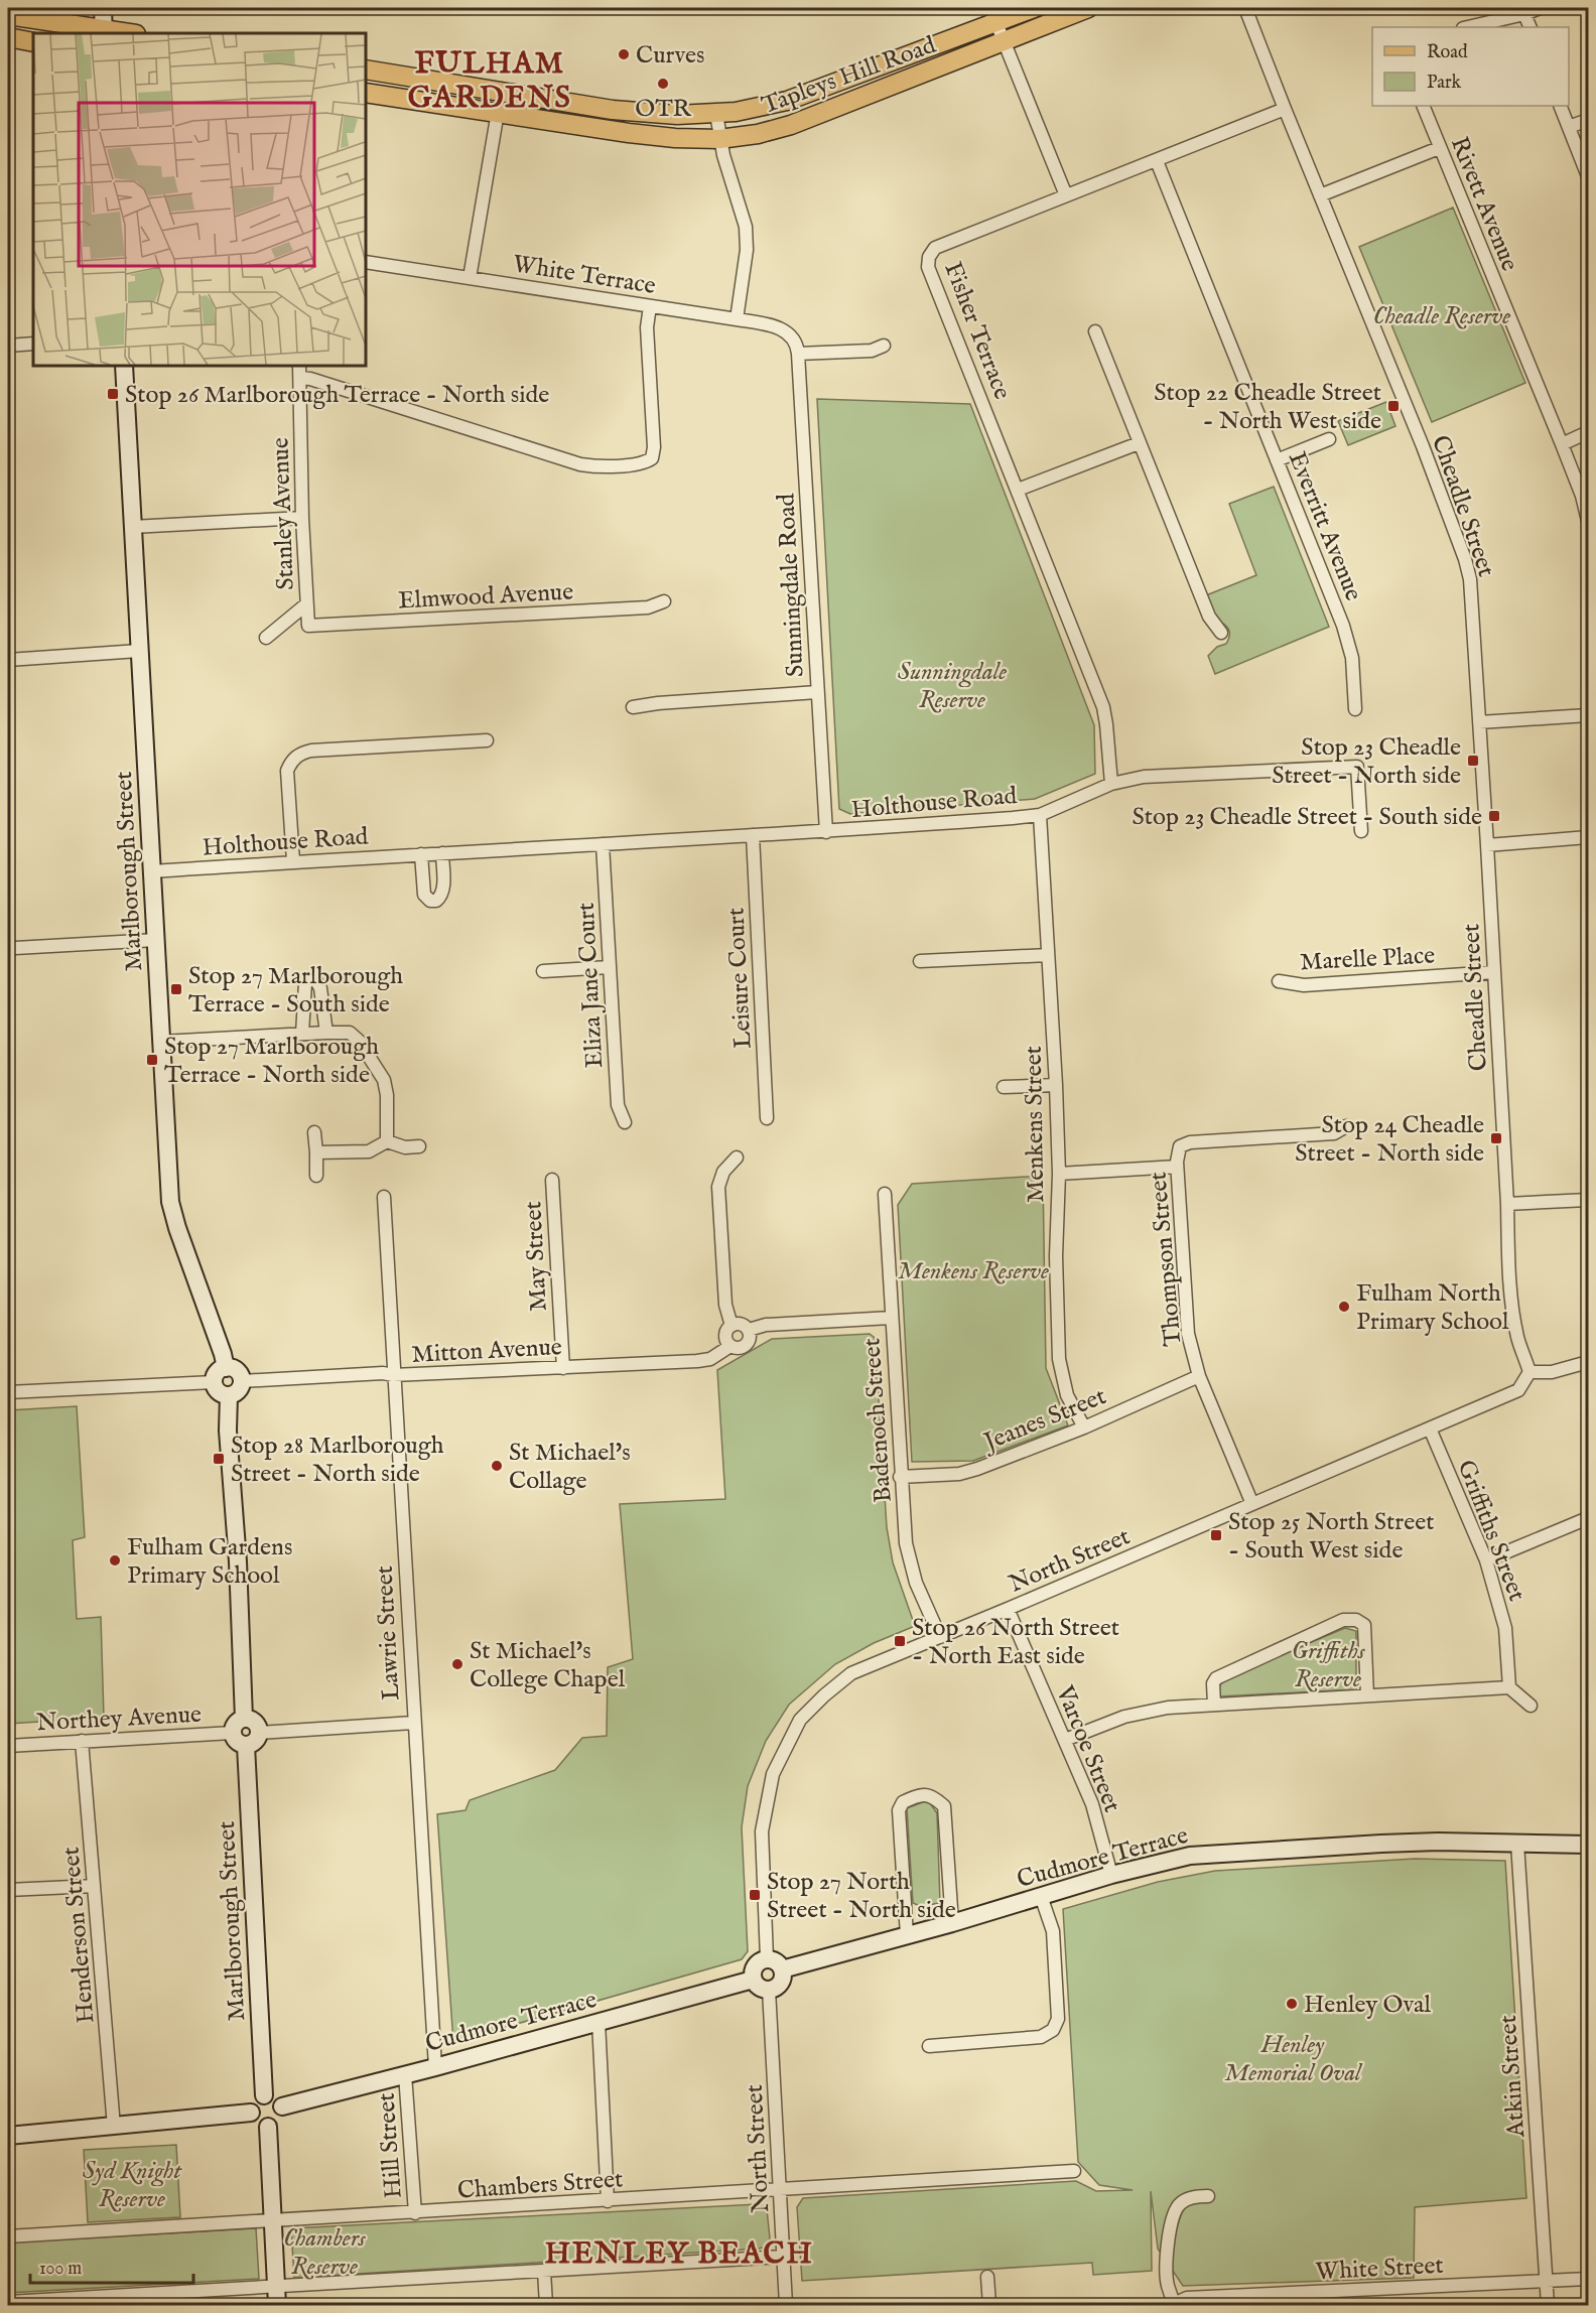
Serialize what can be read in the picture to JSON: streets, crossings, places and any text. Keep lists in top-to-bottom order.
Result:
{
  "streets": {
    "main road": ["Tapleys Hill Road"],
    "street": [
      "Rivett Avenue",
      "White Terrace",
      "Fisher Terrace",
      "Cheadle Street",
      "Stanley Avenue",
      "Everritt Avenue",
      "Sunningdale Road",
      "Elmwood Avenue",
      "Holthouse Road",
      "Marlborough Street",
      "Marelle Place",
      "Leisure Court",
      "Eliza Jane Court",
      "Menkens Street",
      "May Street",
      "Thompson Street",
      "Mitton Avenue",
      "Jeanes Street",
      "Badenoch Street",
      "Griffiths Street",
      "North Street",
      "Lawrie Street",
      "Northey Avenue",
      "Varcoe Street",
      "Cudmore Terrace",
      "Henderson Street",
      "Atkin Street",
      "Hill Street",
      "Chambers Street",
      "White Street"
    ]
  },
  "crossings": [
    ["White Terrace", "Sunningdale Road"],
    ["Fisher Terrace", "Cheadle Street"],
    ["Fisher Terrace", "Everritt Avenue"],
    ["Fisher Terrace", "Holthouse Road"],
    ["Cheadle Street", "Marelle Place"],
    ["Cheadle Street", "North Street"],
    ["Stanley Avenue", "Elmwood Avenue"],
    ["Sunningdale Road", "Holthouse Road"],
    ["Holthouse Road", "Marlborough Street"],
    ["Holthouse Road", "Leisure Court"],
    ["Holthouse Road", "Eliza Jane Court"],
    ["Holthouse Road", "Menkens Street"],
    ["Marlborough Street", "Mitton Avenue"],
    ["Marlborough Street", "Northey Avenue"],
    ["Marlborough Street", "Cudmore Terrace"],
    ["Menkens Street", "Jeanes Street"],
    ["May Street", "Mitton Avenue"],
    ["Thompson Street", "Jeanes Street"],
    ["Thompson Street", "North Street"],
    ["Mitton Avenue", "Lawrie Street"],
    ["Jeanes Street", "Badenoch Street"],
    ["Badenoch Street", "North Street"],
    ["Griffiths Street", "North Street"],
    ["North Street", "Varcoe Street"],
    ["North Street", "Cudmore Terrace"],
    ["North Street", "Chambers Street"],
    ["Lawrie Street", "Cudmore Terrace"],
    ["Northey Avenue", "Henderson Street"],
    ["Varcoe Street", "Cudmore Terrace"],
    ["Cudmore Terrace", "Atkin Street"],
    ["Cudmore Terrace", "Hill Street"],
    ["Atkin Street", "White Street"],
    ["Hill Street", "Chambers Street"]
  ],
  "districts": ["FULHAM GARDENS", "HENLEY BEACH"],
  "parks": [
    "Cheadle Reserve",
    "Sunningdale Reserve",
    "Menkens Reserve",
    "Griffiths Reserve",
    "Henley Memorial Oval",
    "Syd Knight Reserve",
    "Chambers Reserve"
  ],
  "places": {
    "other": [
      "Curves",
      "OTR",
      "Fulham North Primary School",
      "St Michael's Collage",
      "Fulham Gardens Primary School",
      "St Michael's College Chapel",
      "Henley Oval"
    ],
    "transit": [
      "Stop 26 Marlborough Terrace - North side",
      "Stop 22 Cheadle Street - North West side",
      "Stop 23 Cheadle Street - North side",
      "Stop 23 Cheadle Street - South side",
      "Stop 27 Marlborough Terrace - South side",
      "Stop 27 Marlborough Terrace - North side",
      "Stop 24 Cheadle Street - North side",
      "Stop 28 Marlborough Street - North side",
      "Stop 25 North Street - South West side",
      "Stop 26 North Street - North East side",
      "Stop 27 North Street - North side"
    ]
  },
  "legend": ["Road", "Park"],
  "scale_bar": "100 m"
}
